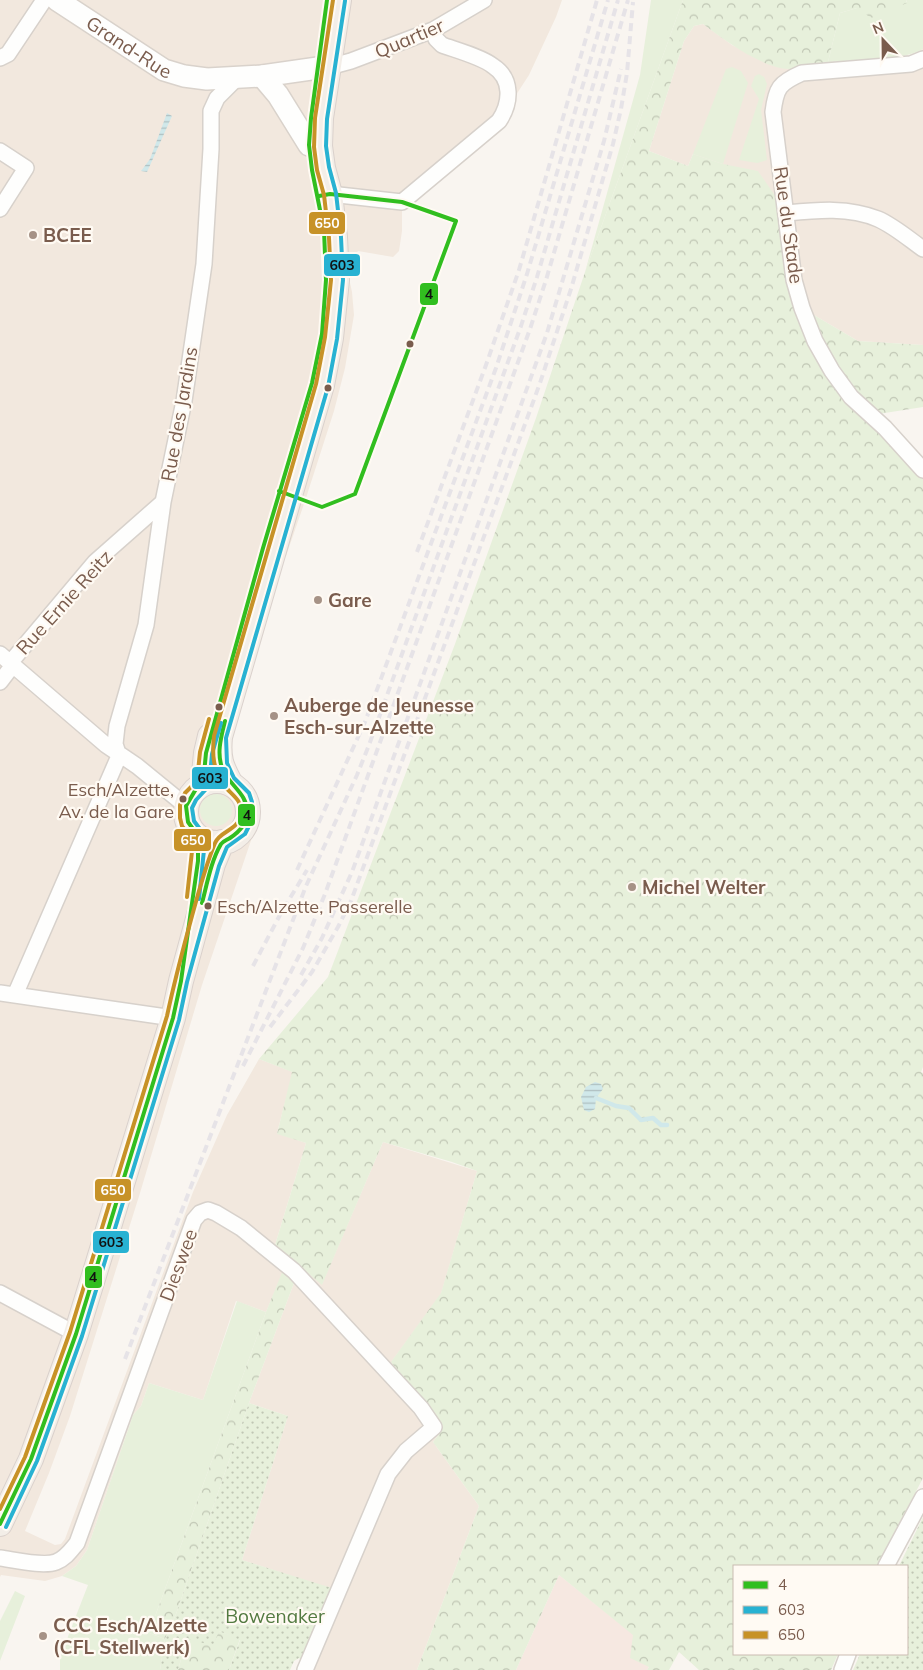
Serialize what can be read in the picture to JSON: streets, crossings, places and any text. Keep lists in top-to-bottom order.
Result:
{
  "streets": {
    "street": [
      "Quartier",
      "Grand-Rue",
      "Rue du Stade",
      "Rue des Jardins",
      "Rue Ernie Reitz",
      "Dieswee"
    ]
  },
  "crossings": [
    ["Quartier", "Grand-Rue"],
    ["Grand-Rue", "Rue des Jardins"],
    ["Rue des Jardins", "Rue Ernie Reitz"]
  ],
  "parks": ["Bowenaker"],
  "places": [
    "BCEE",
    "Gare",
    "Auberge de Jeunesse Esch-sur-Alzette",
    "Esch/Alzette, Av. de la Gare",
    "Michel Welter",
    "Esch/Alzette, Passerelle",
    "CCC Esch/Alzette (CFL Stellwerk)"
  ],
  "lines": ["transit line 4", "transit line 650", "transit line 603"],
  "legend": ["4", "603", "650"],
  "north": "top"
}
